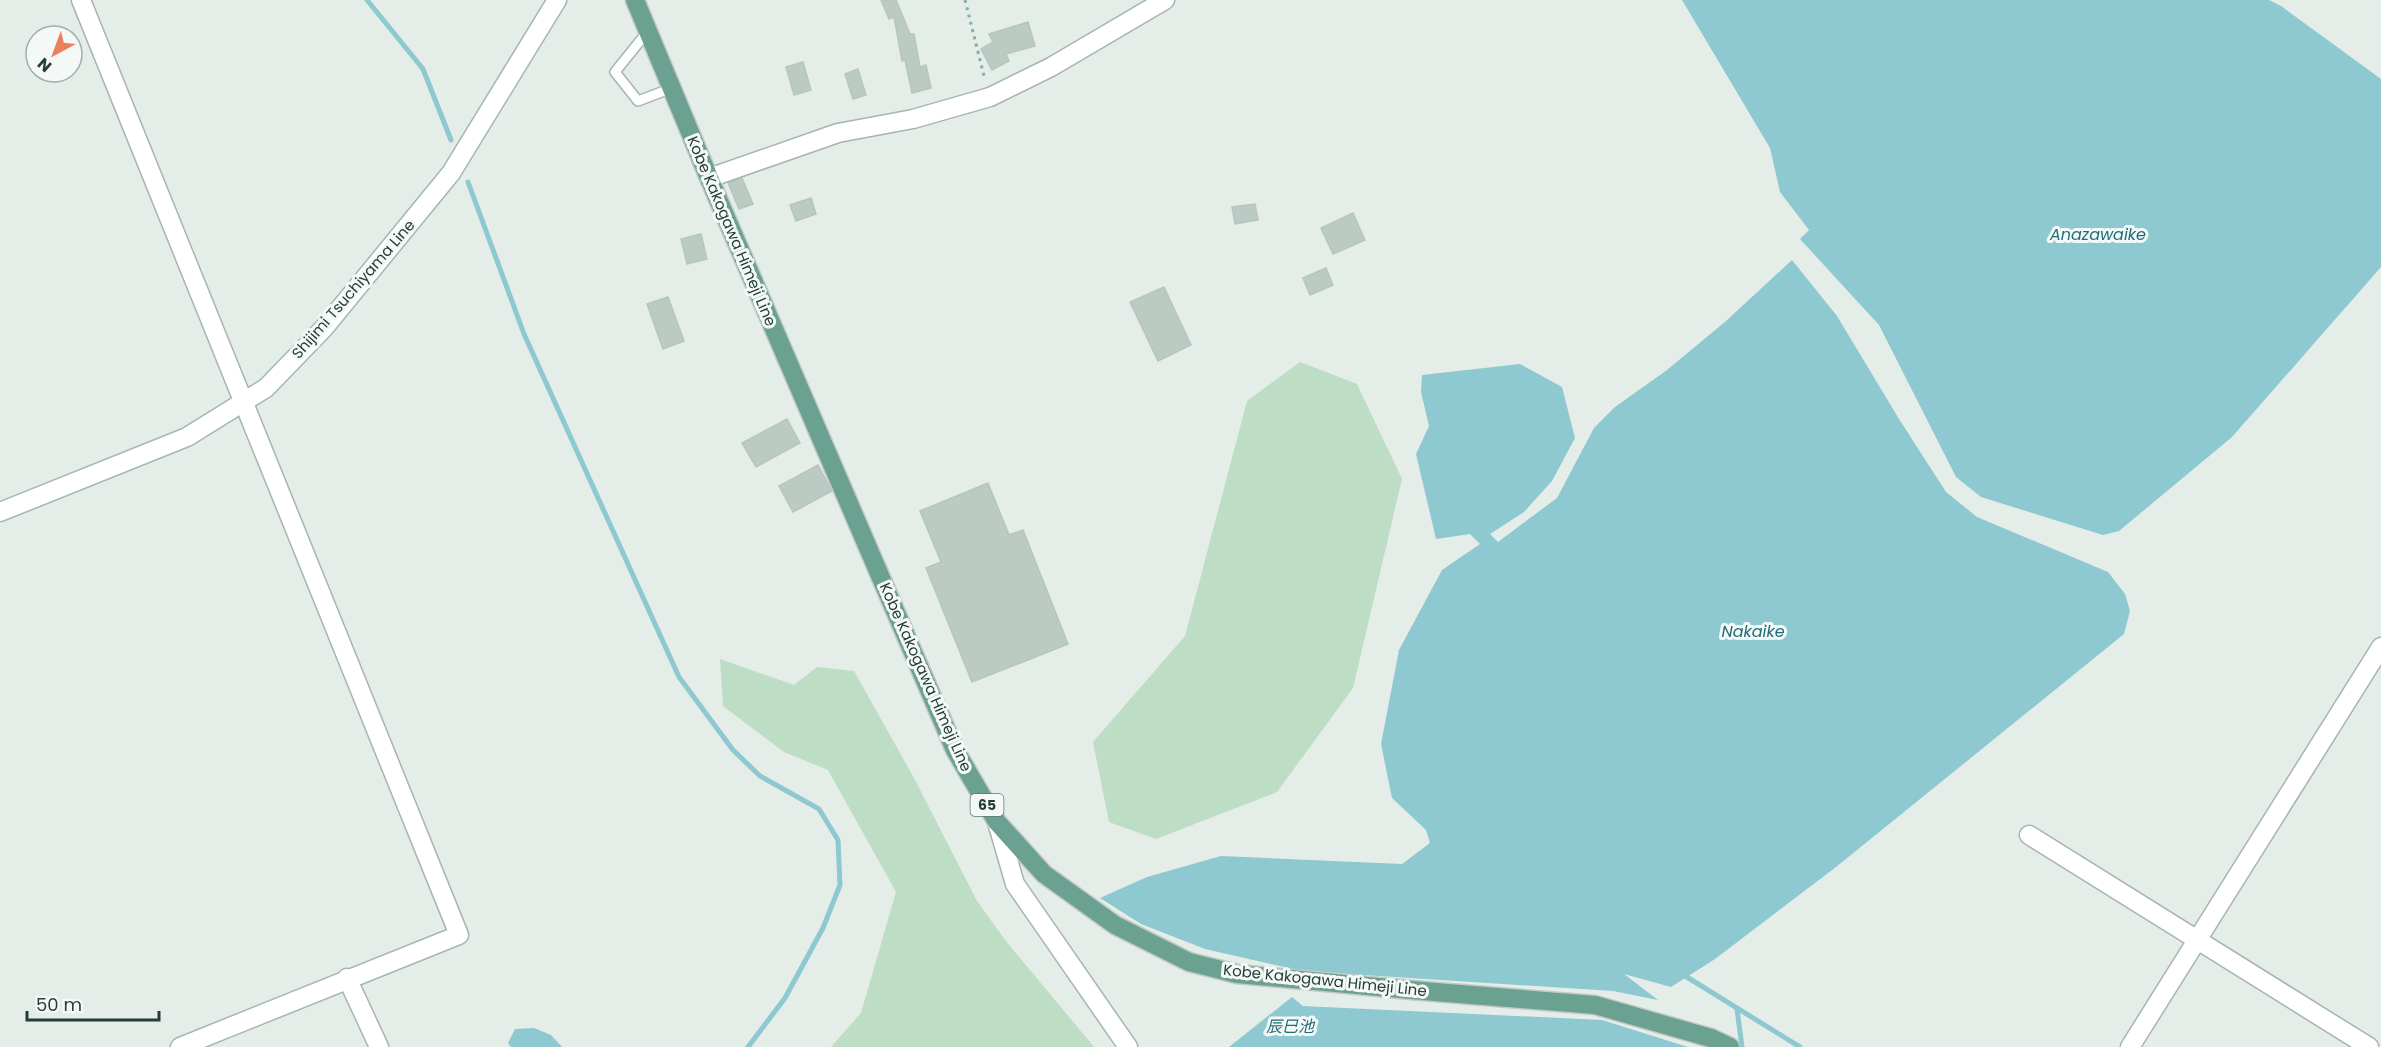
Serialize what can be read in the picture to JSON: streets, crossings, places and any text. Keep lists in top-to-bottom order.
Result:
{
  "streets": {
    "main road": ["Kobe Kakogawa Himeji Line", "65"],
    "street": ["Shijimi Tsuchiyama Line"]
  },
  "water": ["Anazawaike", "Nakaike", "辰巳池"],
  "scale_bar": "50 m",
  "north": "bottom left"
}
